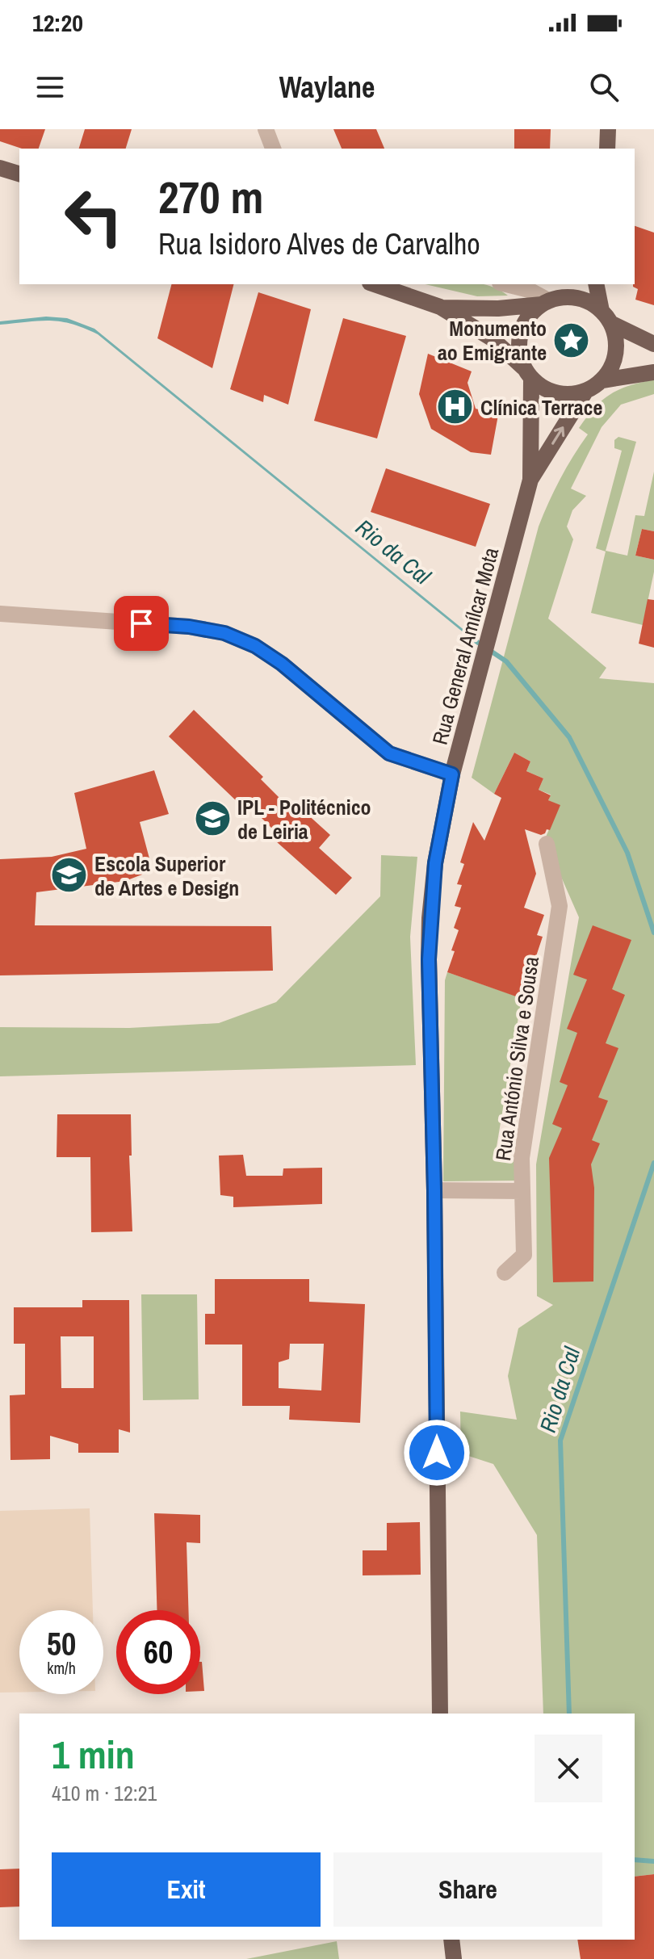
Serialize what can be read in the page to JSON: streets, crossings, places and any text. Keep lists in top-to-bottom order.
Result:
{
  "streets": {
    "main road": ["Rua General Amílcar Mota"],
    "street": ["Rua António Silva e Sousa"]
  },
  "water": ["Rio da Cal"],
  "places": {
    "place": ["Monumento ao Emigrante"],
    "hospital": ["Clínica Terrace"],
    "school or university": ["IPL - Politécnico de Leiria", "Escola Superior de Artes e Design"]
  },
  "page": {
    "status": "12:20",
    "header": "Waylane",
    "turn": ["270 m", "Rua Isidoro Alves de Carvalho"],
    "speed": "50 km/h",
    "limit": "60",
    "heading": ["1 min", "410 m · 12:21"],
    "buttons": ["Exit", "Share"]
  }
}
